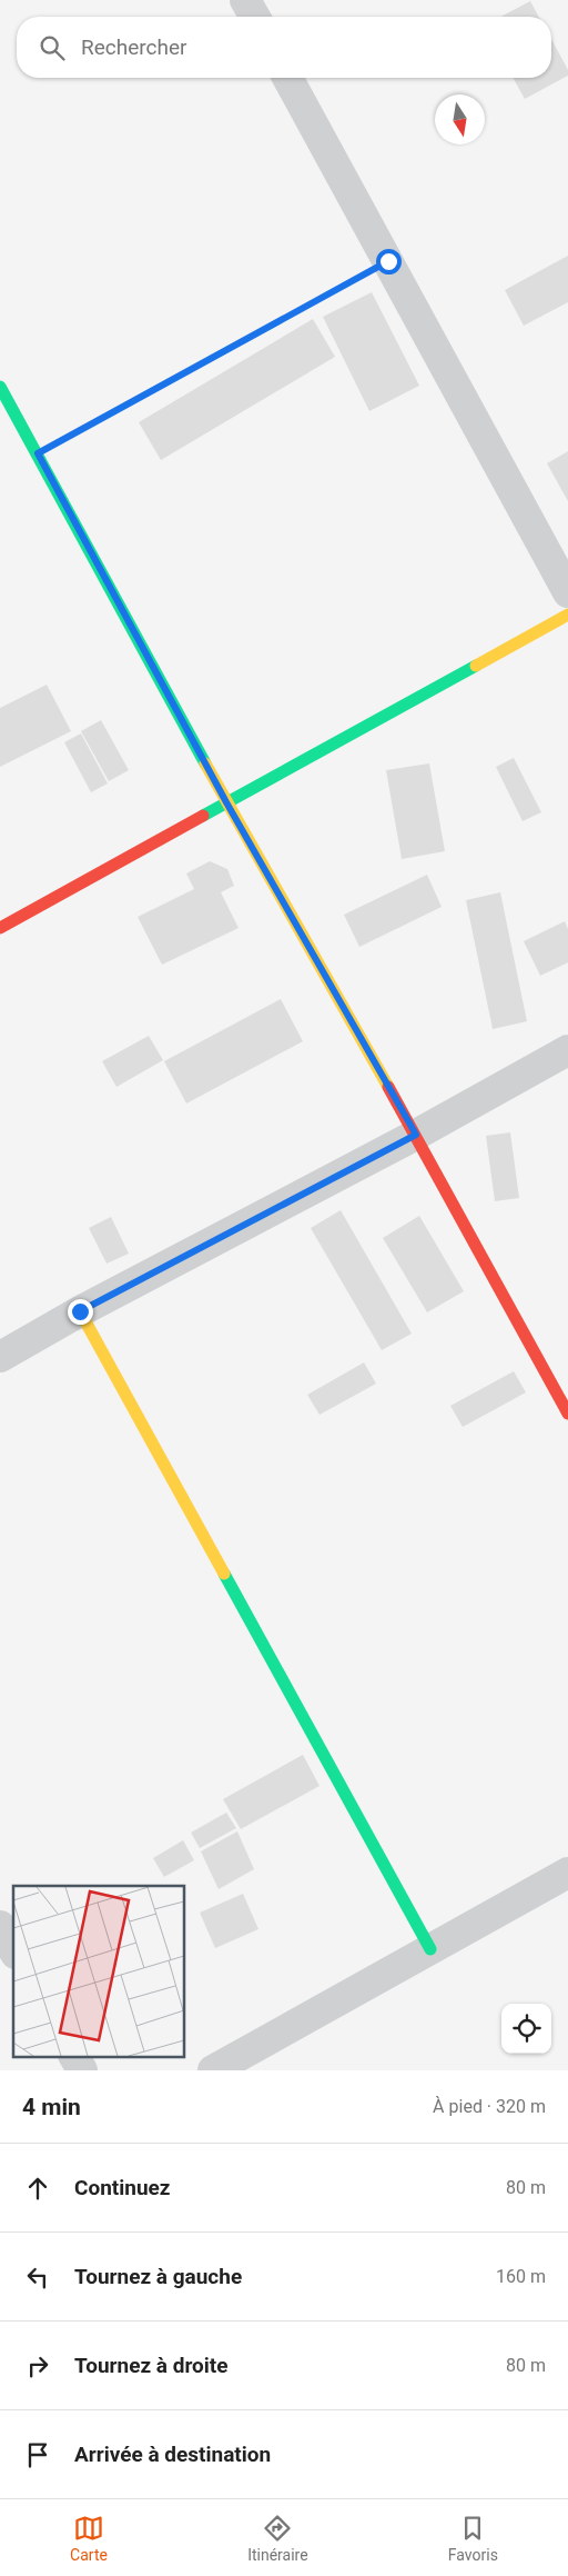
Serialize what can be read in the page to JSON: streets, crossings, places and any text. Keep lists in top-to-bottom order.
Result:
{
  "north": "bottom",
  "page": {
    "search": "Rechercher",
    "heading": ["4 min", "À pied · 320 m"],
    "list": [
      ["Continuez", "80 m"],
      ["Tournez à gauche", "160 m"],
      ["Tournez à droite", "80 m"],
      "Arrivée à destination"
    ],
    "nav": ["Carte", "Itinéraire", "Favoris"]
  }
}
